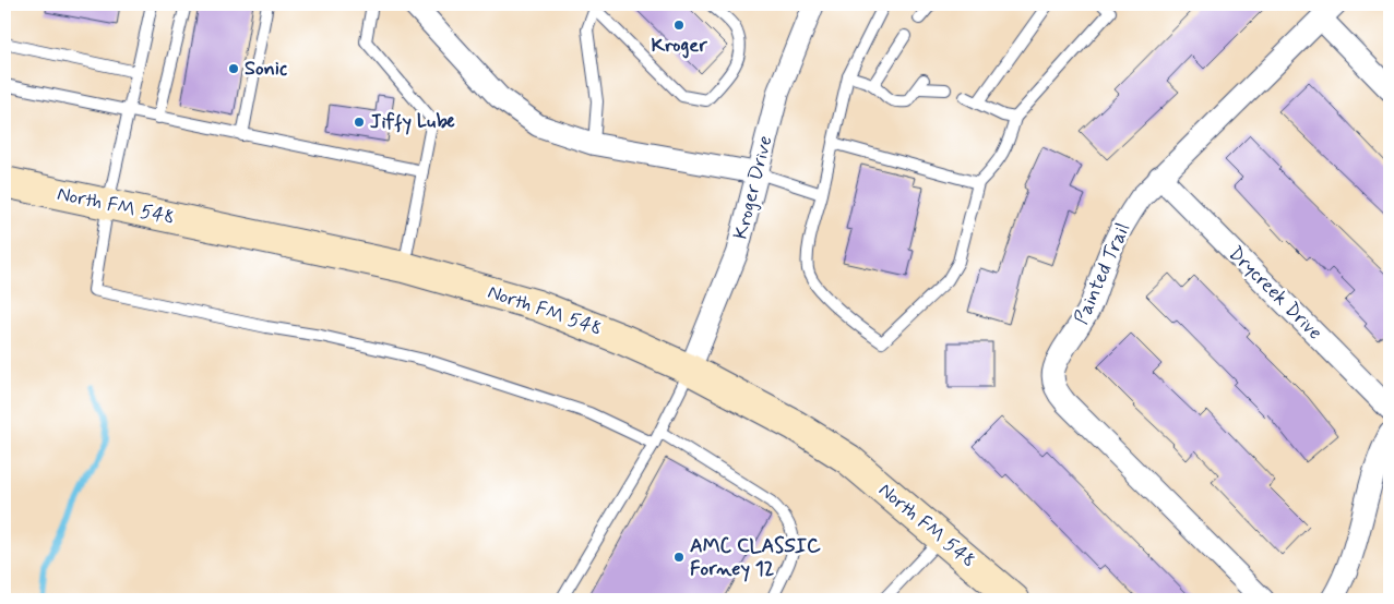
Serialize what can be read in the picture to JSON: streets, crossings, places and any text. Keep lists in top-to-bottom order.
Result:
{
  "streets": {
    "main road": ["North FM 548"],
    "street": ["Kroger Drive", "Painted Trail", "Drycreek Drive"]
  },
  "crossings": [
    ["Kroger Drive", "North FM 548"],
    ["Painted Trail", "Drycreek Drive"]
  ],
  "places": [
    "Kroger",
    "Sonic",
    "Jiffy Lube",
    "AMC CLASSIC Forney 12"
  ]
}
